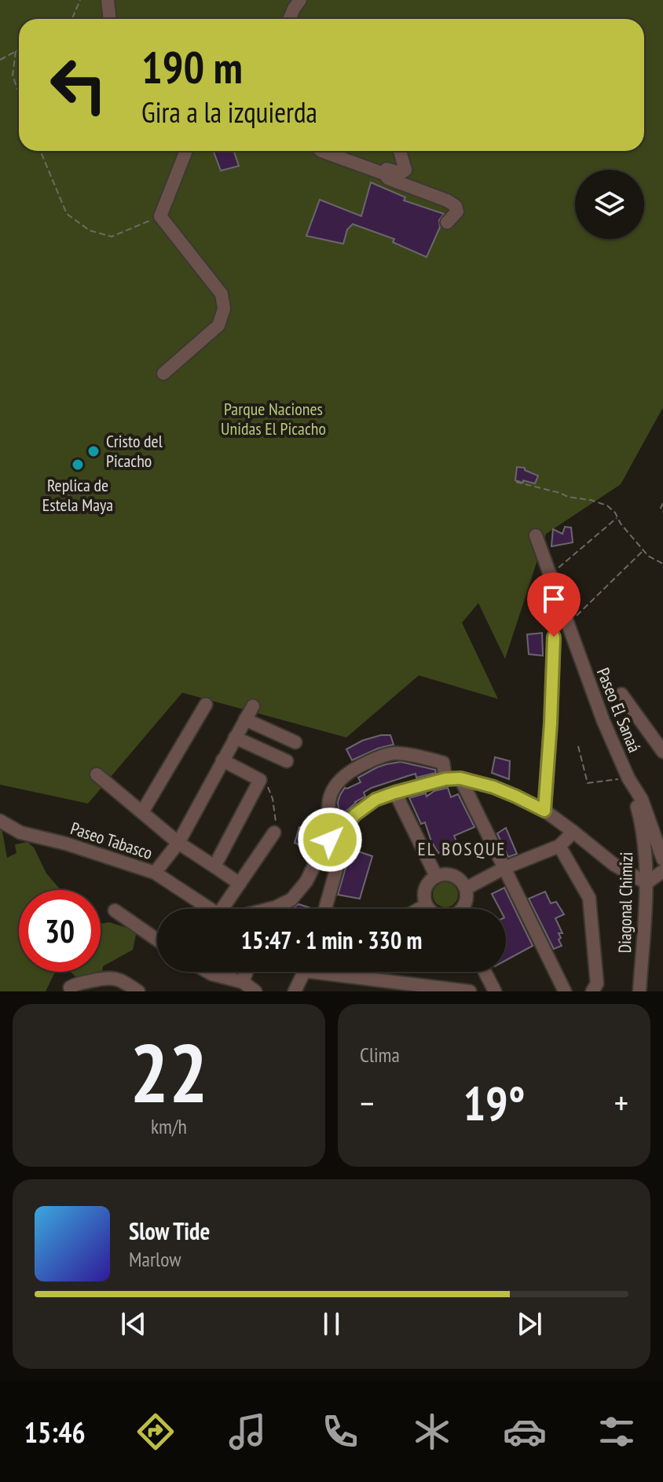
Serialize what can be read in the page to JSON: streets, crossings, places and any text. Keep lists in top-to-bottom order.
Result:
{
  "streets": {
    "street": ["Paseo El Sanaá", "Paseo Tabasco", "Diagonal Chimizi"]
  },
  "crossings": [
    ["Paseo El Sanaá", "Diagonal Chimizi"]
  ],
  "districts": ["EL BOSQUE"],
  "parks": ["Parque Naciones Unidas El Picacho"],
  "places": ["Cristo del Picacho", "Replica de Estela Maya"],
  "page": {
    "turn": ["190 m", "Gira a la izquierda"],
    "limit": "30",
    "trip": "15:47 · 1 min · 330 m",
    "tile": [
      ["22", "km/h"],
      "Clima"
    ],
    "heat": ["−", "19°", "+"],
    "song": ["Slow Tide", "Marlow"],
    "tabs": "15:46"
  }
}
